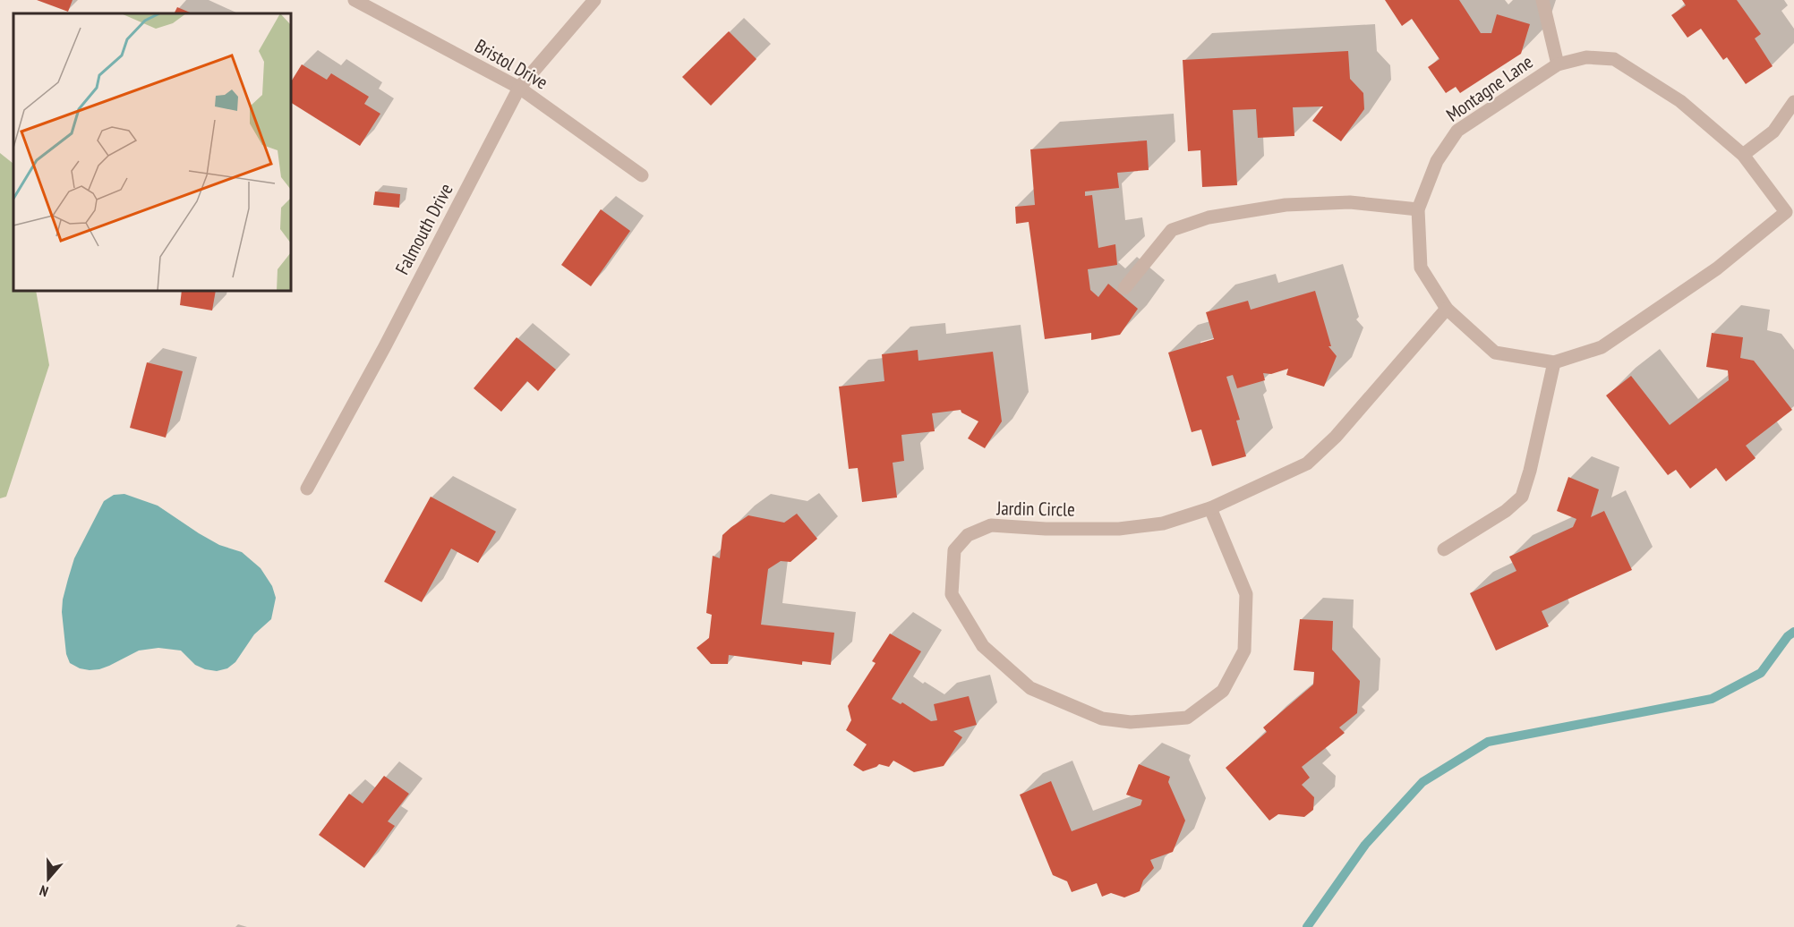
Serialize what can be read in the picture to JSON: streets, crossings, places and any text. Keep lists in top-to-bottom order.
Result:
{
  "streets": {
    "street": [
      "Bristol Drive",
      "Montagne Lane",
      "Falmouth Drive",
      "Jardin Circle"
    ]
  },
  "crossings": [
    ["Bristol Drive", "Falmouth Drive"],
    ["Montagne Lane", "Jardin Circle"]
  ],
  "north": "bottom"
}
